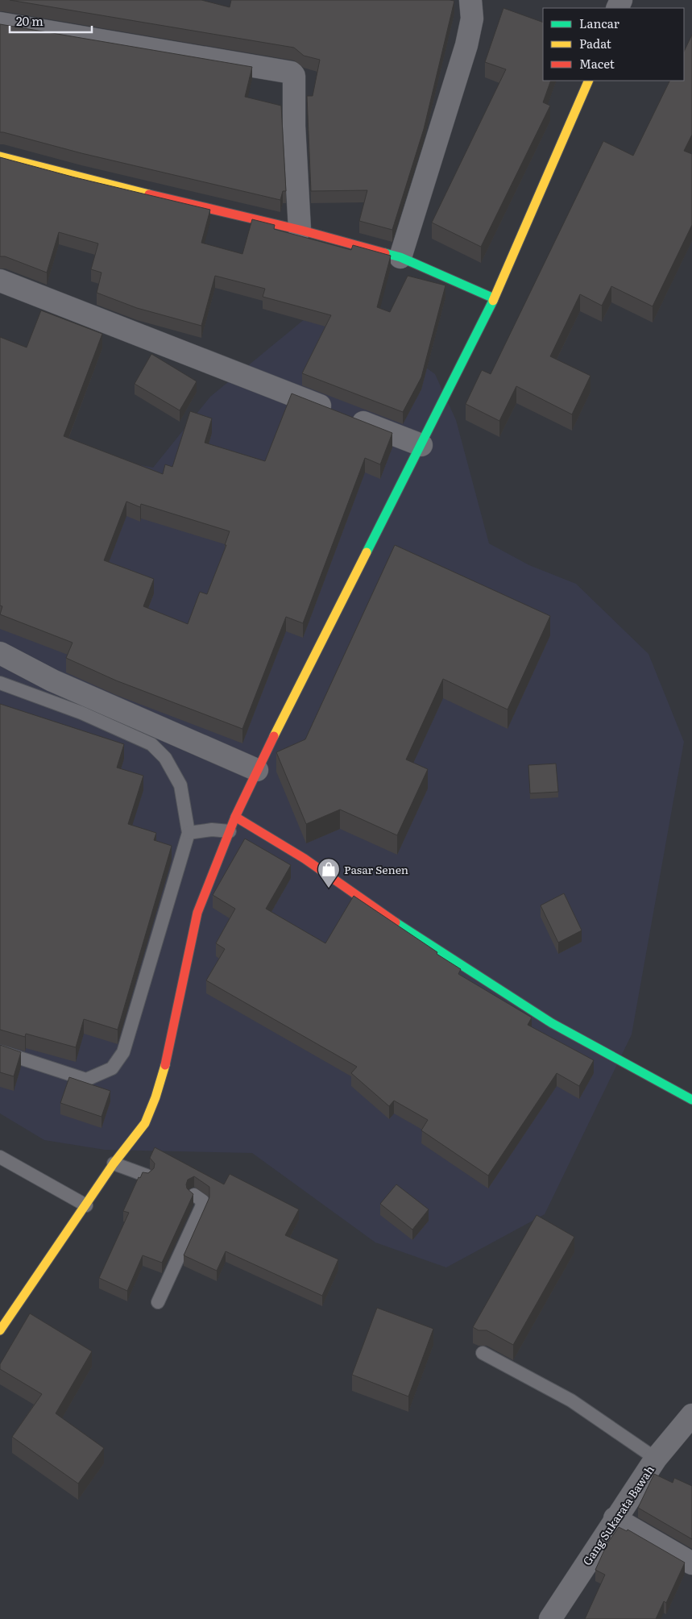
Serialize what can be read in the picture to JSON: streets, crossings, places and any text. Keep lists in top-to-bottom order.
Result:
{
  "streets": {
    "street": ["Gang Sukarata Bawah"]
  },
  "places": {
    "shop": ["Pasar Senen"]
  },
  "legend": ["Lancar", "Padat", "Macet"],
  "scale_bar": "20 m"
}
